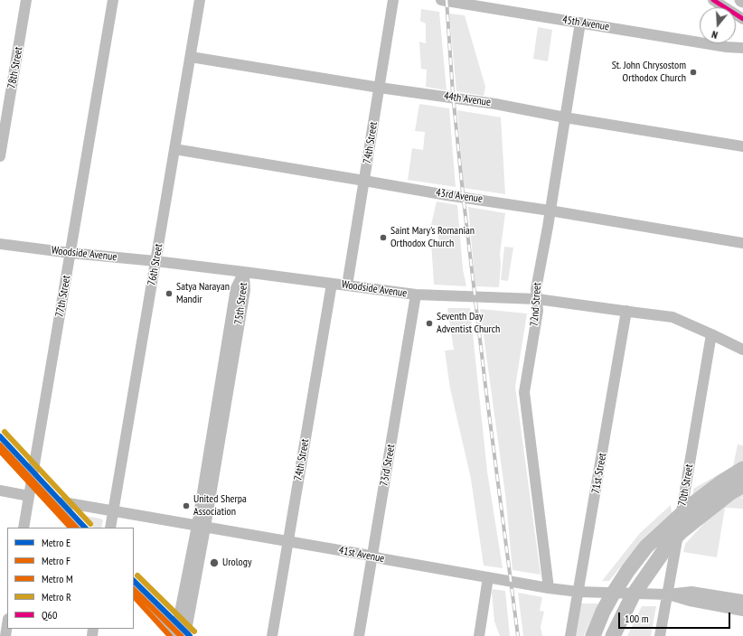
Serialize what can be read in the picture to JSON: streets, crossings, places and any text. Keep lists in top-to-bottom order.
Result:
{
  "streets": {
    "street": [
      "45th Avenue",
      "78th Street",
      "44th Avenue",
      "74th Street",
      "43rd Avenue",
      "Woodside Avenue",
      "76th Street",
      "77th Street",
      "75th Street",
      "72nd Street",
      "73rd Street",
      "71st Street",
      "70th Street",
      "41st Avenue"
    ]
  },
  "crossings": [
    ["45th Avenue", "72nd Street"],
    ["44th Avenue", "74th Street"],
    ["44th Avenue", "76th Street"],
    ["44th Avenue", "72nd Street"],
    ["74th Street", "43rd Avenue"],
    ["74th Street", "Woodside Avenue"],
    ["74th Street", "41st Avenue"],
    ["43rd Avenue", "76th Street"],
    ["43rd Avenue", "72nd Street"],
    ["Woodside Avenue", "76th Street"],
    ["Woodside Avenue", "77th Street"],
    ["Woodside Avenue", "75th Street"],
    ["Woodside Avenue", "72nd Street"],
    ["Woodside Avenue", "73rd Street"],
    ["Woodside Avenue", "71st Street"],
    ["Woodside Avenue", "70th Street"],
    ["76th Street", "41st Avenue"],
    ["75th Street", "41st Avenue"],
    ["72nd Street", "41st Avenue"],
    ["73rd Street", "41st Avenue"],
    ["71st Street", "41st Avenue"],
    ["70th Street", "41st Avenue"]
  ],
  "places": [
    "St. John Chrysostom Orthodox Church",
    "Saint Mary's Romanian Orthodox Church",
    "Satya Narayan Mandir",
    "Seventh Day Adventist Church",
    "United Sherpa Association",
    "Urology"
  ],
  "lines": [
    "transit line Q60",
    "metro line R",
    "metro line E",
    "metro line M",
    "metro line F"
  ],
  "legend": [
    "Metro E",
    "Metro F",
    "Metro M",
    "Metro R",
    "Q60"
  ],
  "scale_bar": "100 m",
  "north": "bottom"
}
